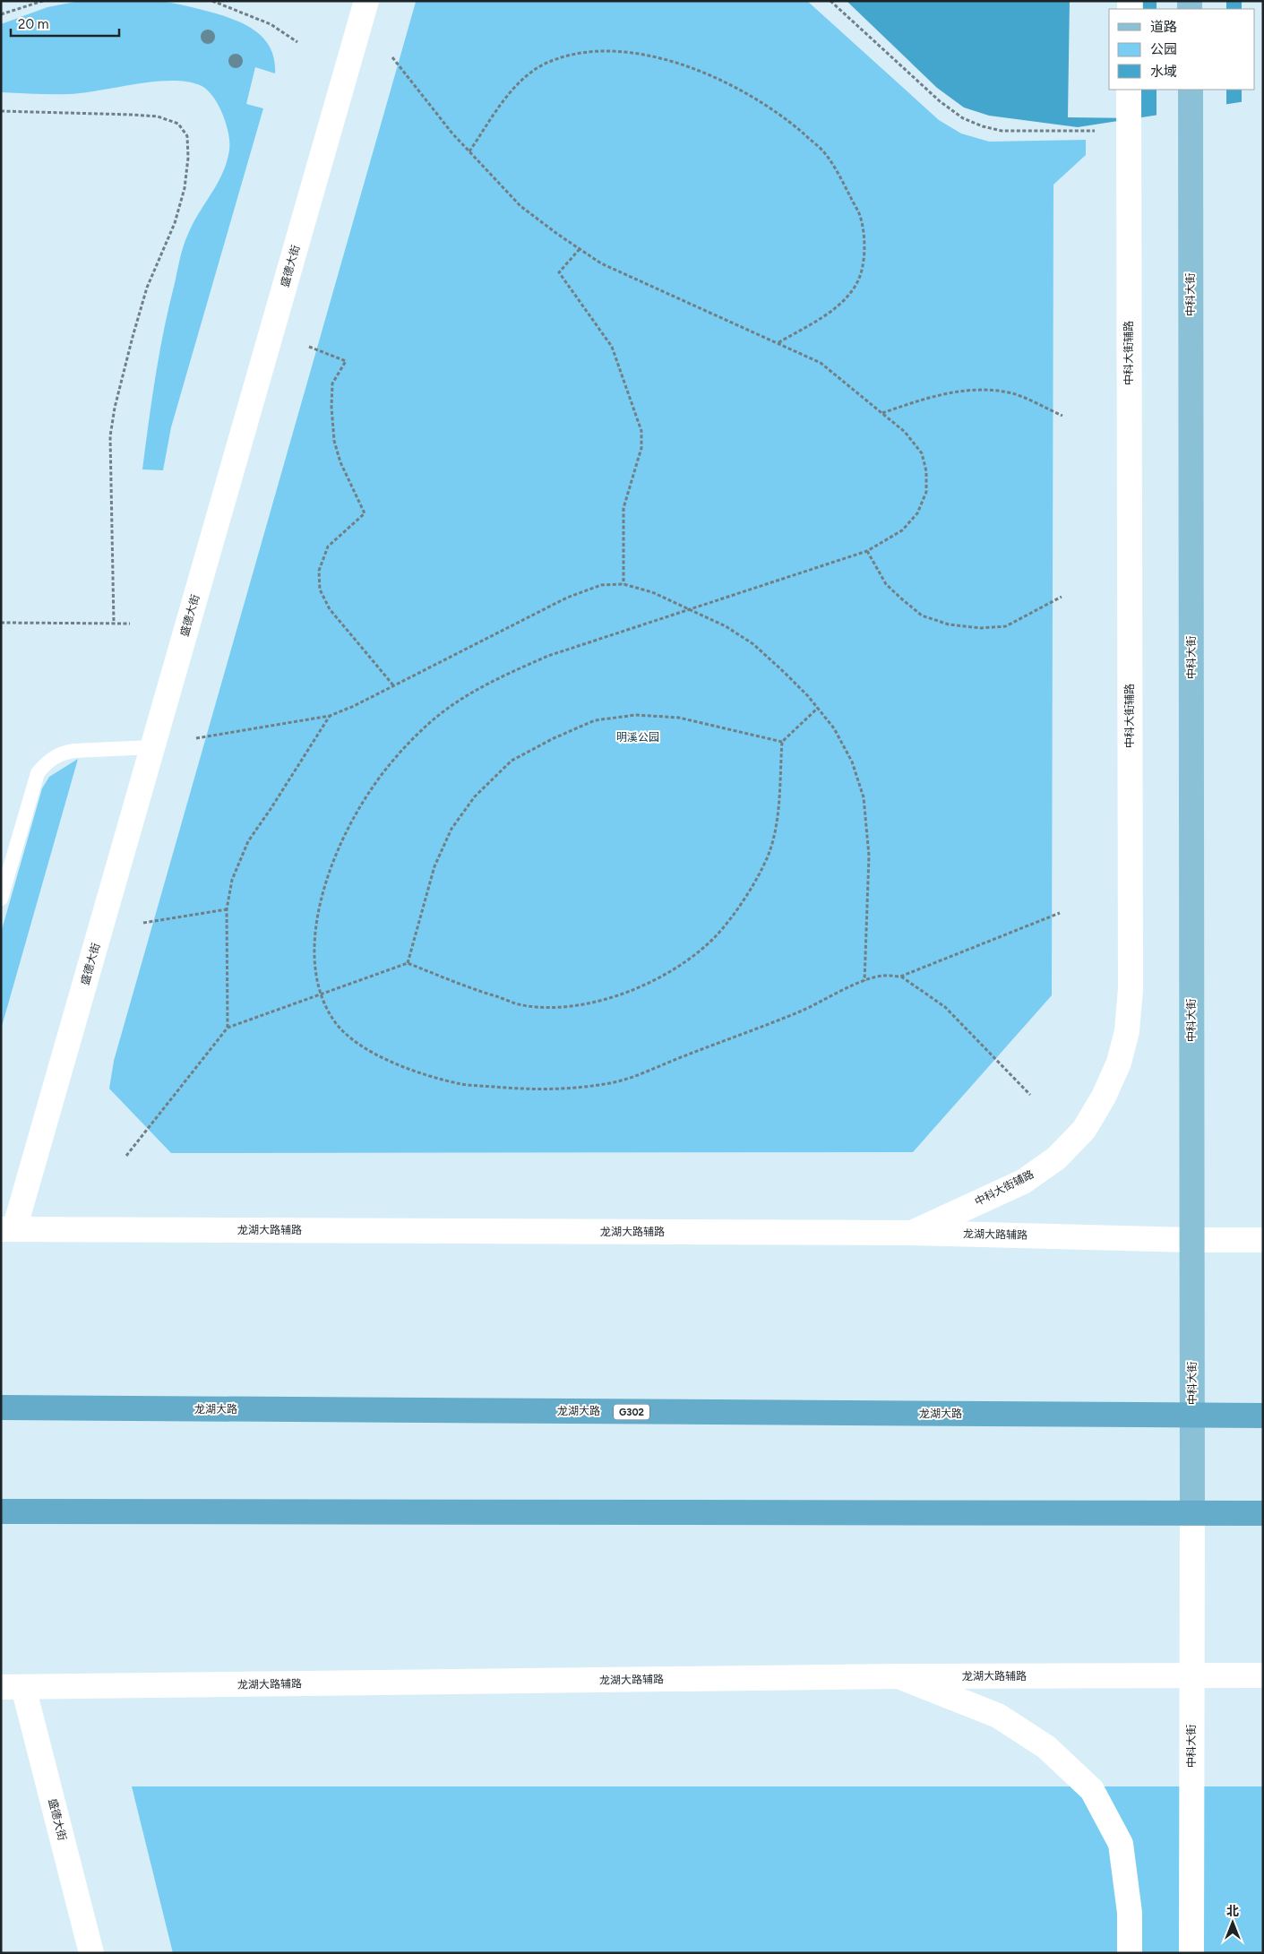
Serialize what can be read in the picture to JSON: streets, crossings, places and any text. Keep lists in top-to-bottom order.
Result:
{
  "streets": {
    "highway": ["龙湖大路", "G302"],
    "main road": ["中科大街"],
    "street": ["盛德大街", "中科大街辅路", "龙湖大路辅路"]
  },
  "crossings": [
    ["盛德大街", "龙湖大路辅路"],
    ["中科大街", "龙湖大路辅路"],
    ["中科大街", "龙湖大路"],
    ["中科大街辅路", "龙湖大路辅路"]
  ],
  "parks": ["明溪公园"],
  "legend": ["道路", "公园", "水域"],
  "scale_bar": "20 m",
  "north": "top"
}
